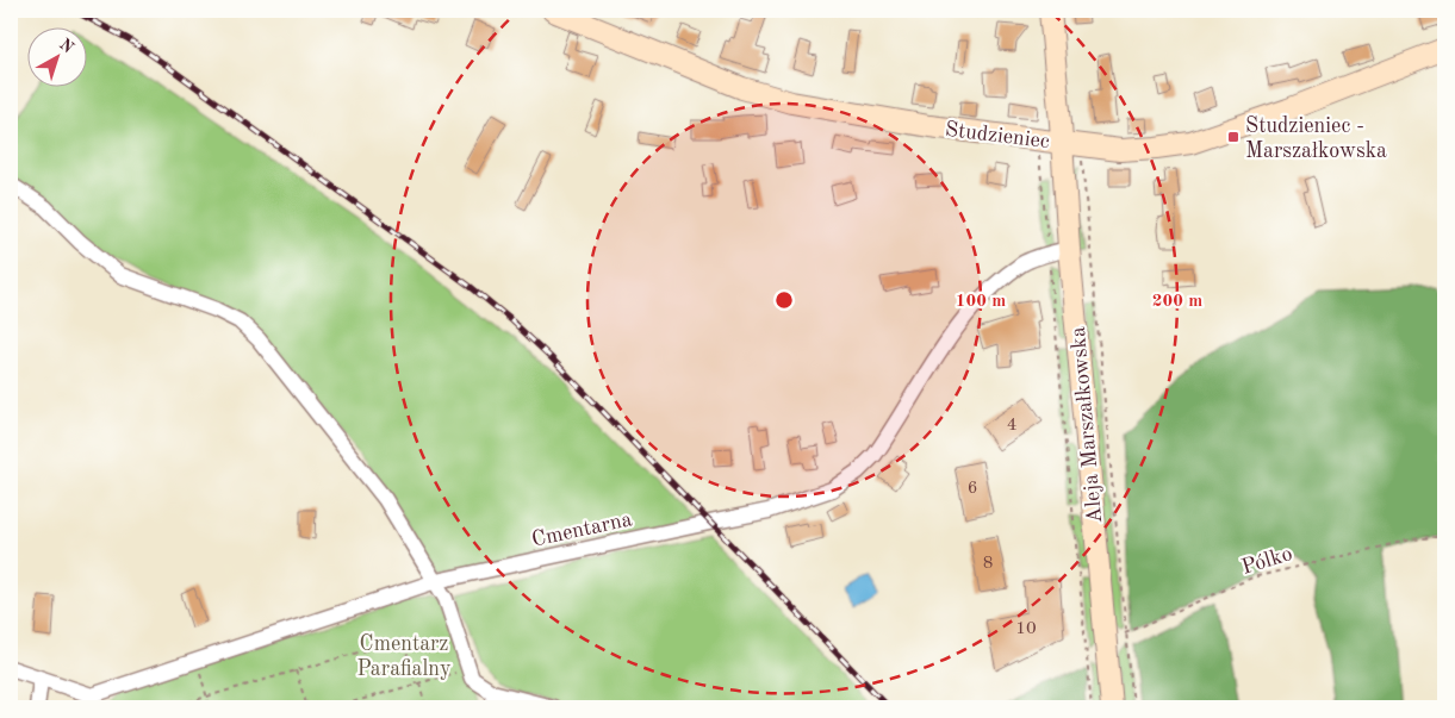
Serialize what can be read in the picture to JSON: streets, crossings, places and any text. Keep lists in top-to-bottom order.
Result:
{
  "streets": {
    "main road": ["Studzieniec", "Aleja Marszałkowska"],
    "street": ["Cmentarna"],
    "path": ["Pólko"]
  },
  "crossings": [
    ["Studzieniec", "Aleja Marszałkowska"],
    ["Aleja Marszałkowska", "Cmentarna"]
  ],
  "parks": ["Cmentarz Parafialny"],
  "places": {
    "transit": ["Studzieniec - Marszałkowska"]
  },
  "house_numbers": [
    "4",
    "6",
    "8",
    "10"
  ],
  "north": "top right",
  "rings": ["100 m", "200 m"]
}
